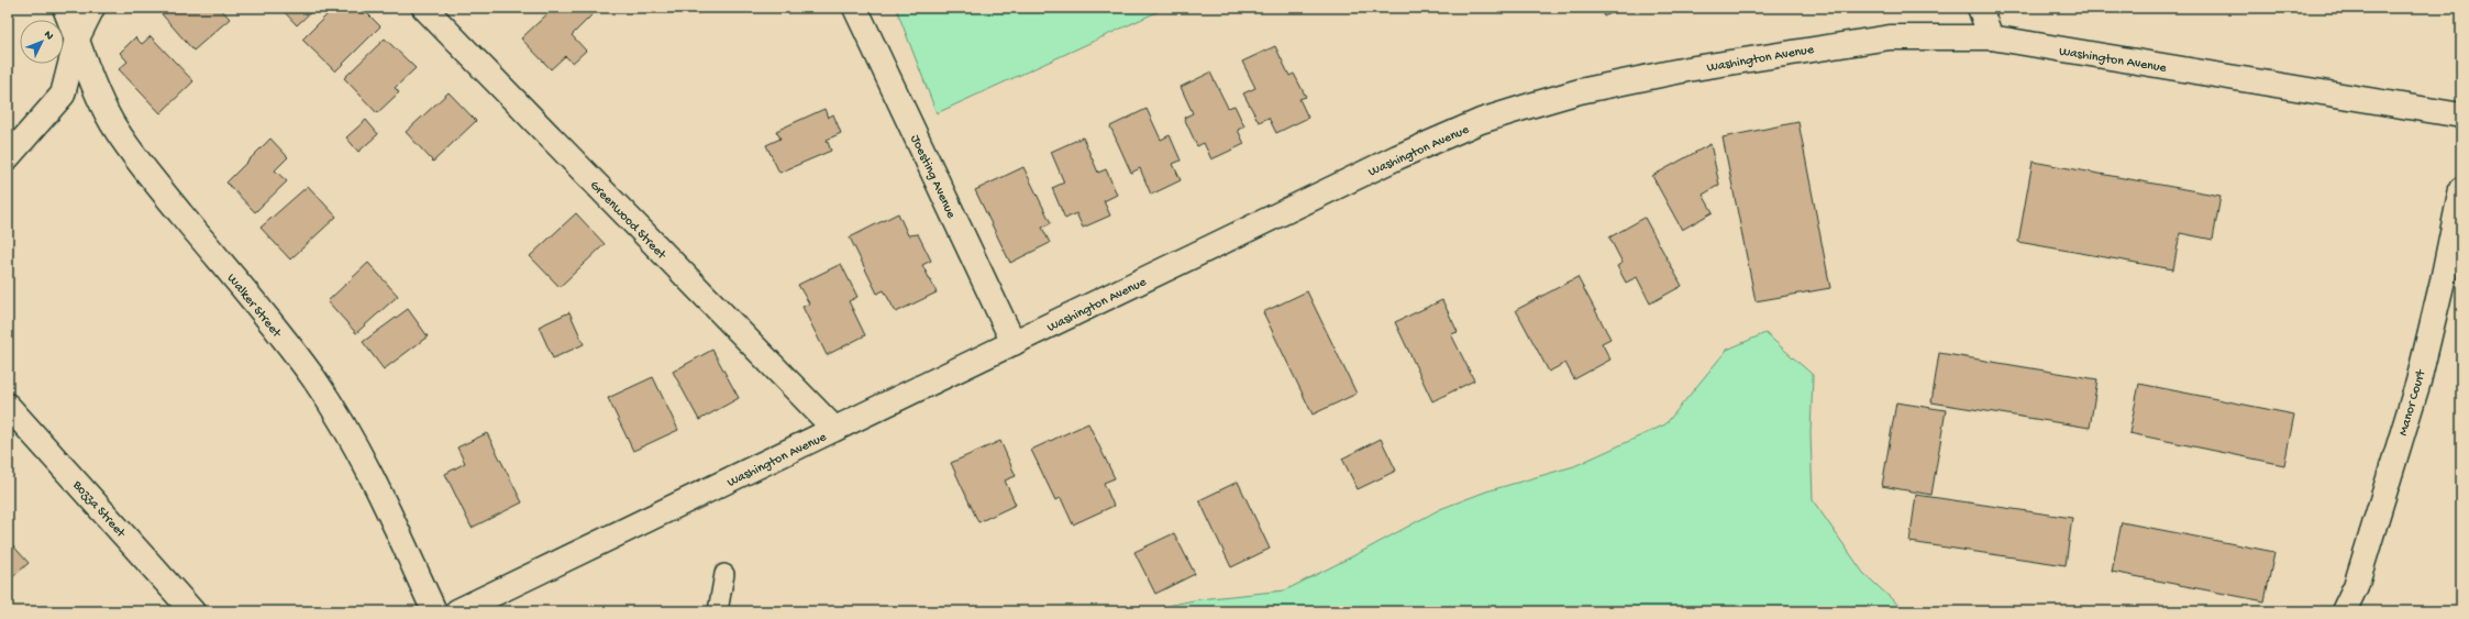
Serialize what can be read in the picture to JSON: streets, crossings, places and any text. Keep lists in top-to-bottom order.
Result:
{
  "streets": {
    "street": [
      "Washington Avenue",
      "Joesting Avenue",
      "Greenwood Street",
      "Walker Street",
      "Manor Court",
      "Bozza Street"
    ]
  },
  "crossings": [
    ["Washington Avenue", "Joesting Avenue"],
    ["Washington Avenue", "Greenwood Street"]
  ],
  "north": "top right"
}
